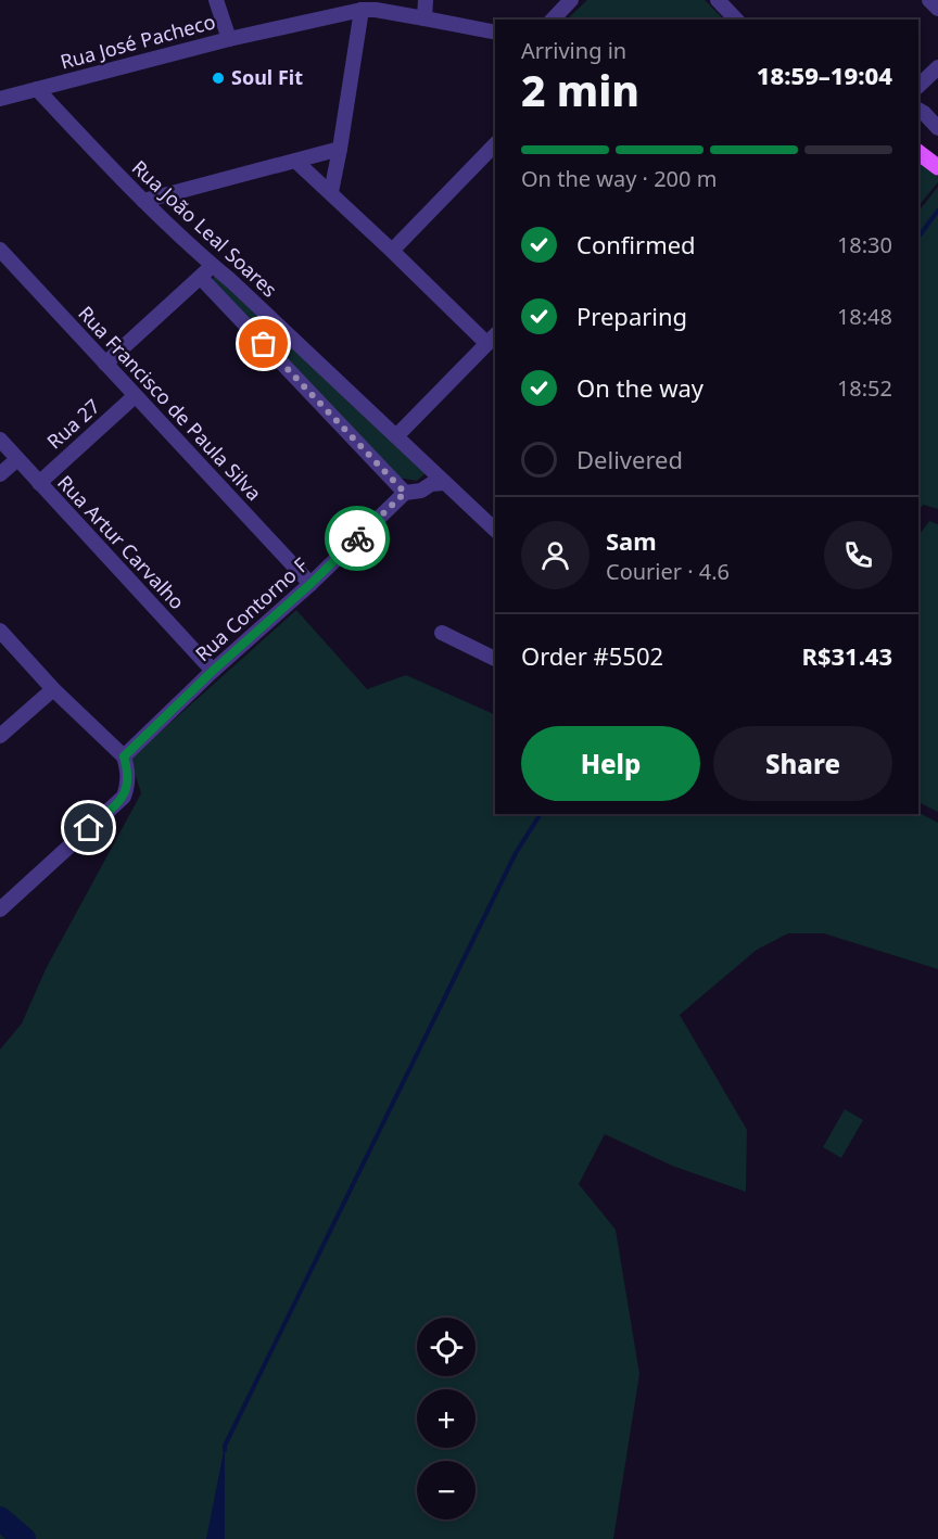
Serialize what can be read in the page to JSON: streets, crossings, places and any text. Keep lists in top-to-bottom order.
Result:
{
  "streets": {
    "street": [
      "Rua José Pacheco",
      "Rua João Leal Soares",
      "Rua Francisco de Paula Silva",
      "Rua 27",
      "Rua Artur Carvalho",
      "Rua Contorno F"
    ]
  },
  "crossings": [
    ["Rua José Pacheco", "Rua João Leal Soares"],
    ["Rua João Leal Soares", "Rua Contorno F"],
    ["Rua Francisco de Paula Silva", "Rua 27"],
    ["Rua Francisco de Paula Silva", "Rua Contorno F"],
    ["Rua 27", "Rua Artur Carvalho"],
    ["Rua Artur Carvalho", "Rua Contorno F"]
  ],
  "places": ["Soul Fit"],
  "page": {
    "heading": ["2 min", "Arriving in", "18:59–19:04"],
    "panel": [
      "Sam",
      "Courier · 4.6",
      "Order #5502",
      "R$31.43"
    ],
    "bar": "On the way · 200 m",
    "list": [
      ["Confirmed", "18:30"],
      ["Preparing", "18:48"],
      ["On the way", "18:52"],
      "Delivered"
    ],
    "buttons": ["Help", "Share"],
    "map_buttons": ["+", "−"]
  }
}
